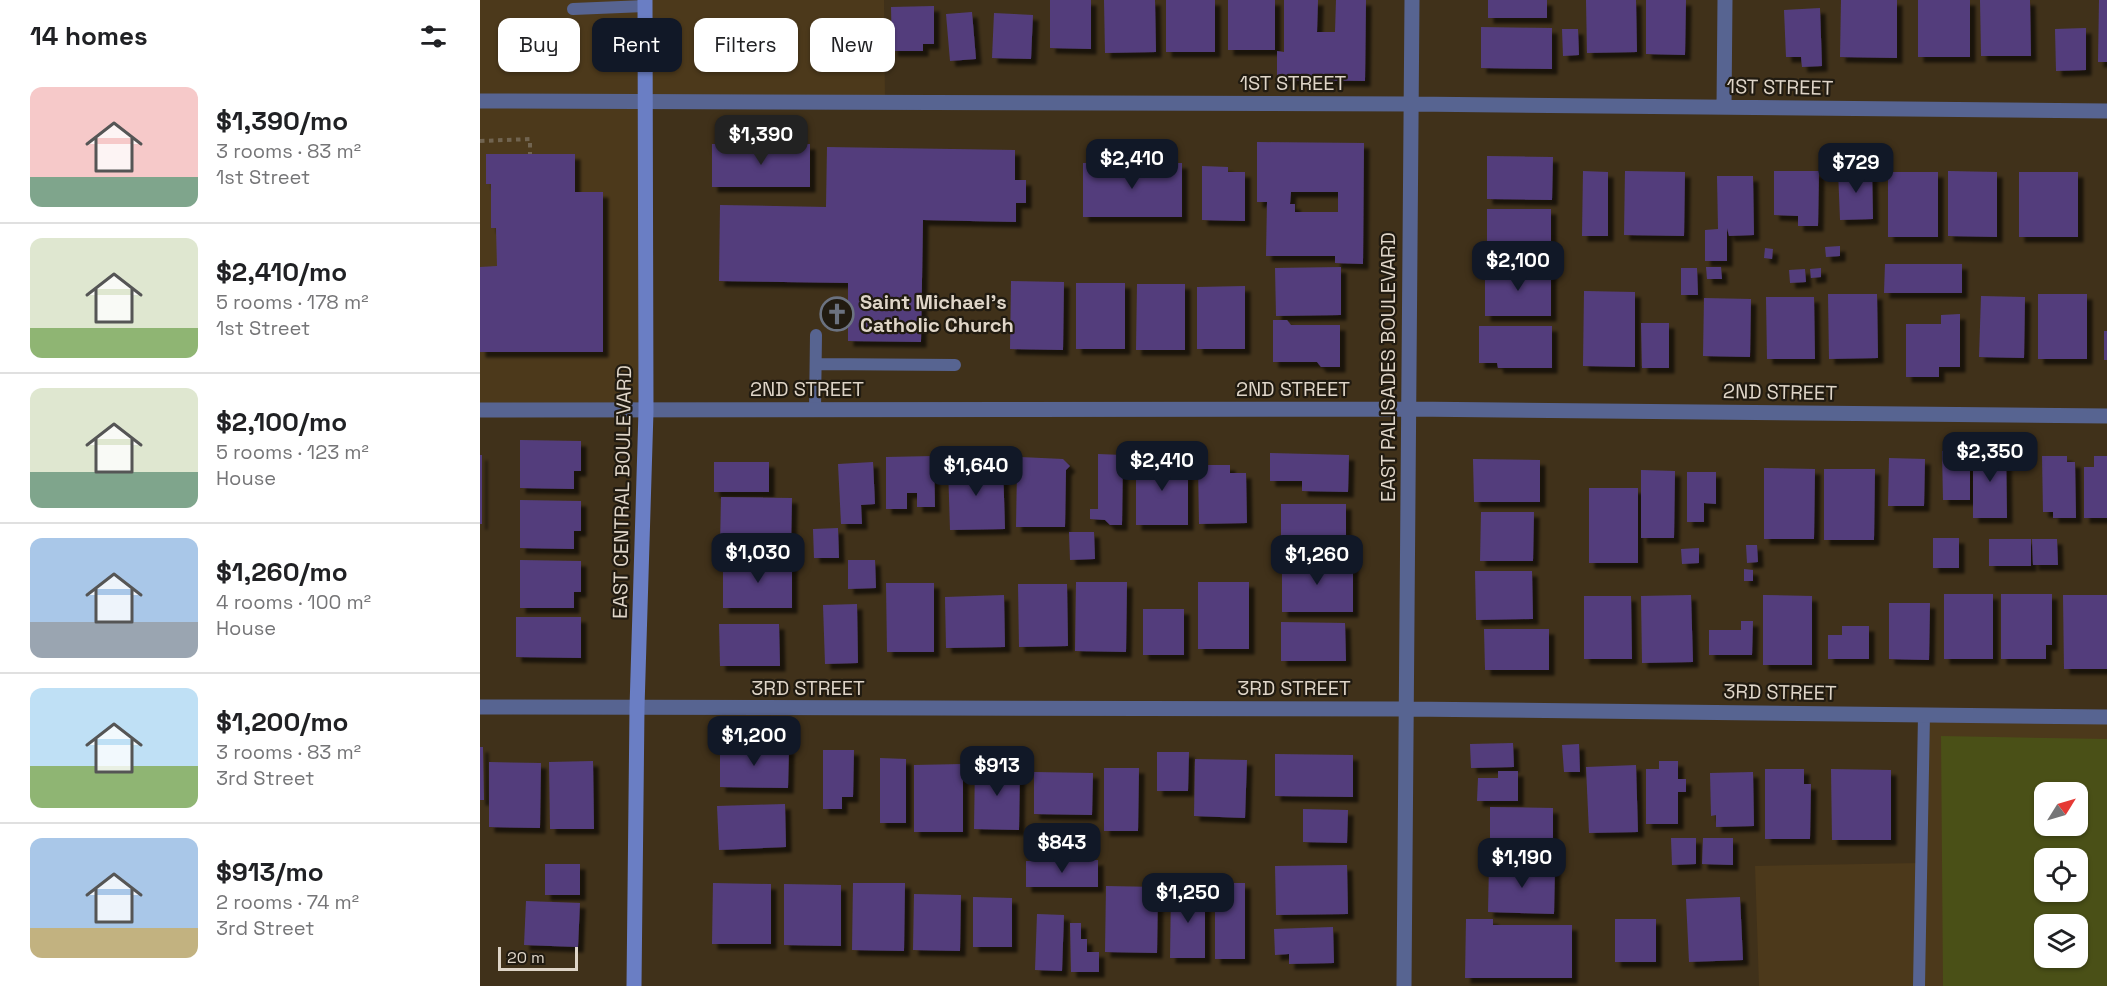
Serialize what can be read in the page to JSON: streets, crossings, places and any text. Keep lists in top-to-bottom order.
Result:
{
  "streets": {
    "main road": ["EAST CENTRAL BOULEVARD"],
    "street": [
      "1ST STREET",
      "EAST PALISADES BOULEVARD",
      "2ND STREET",
      "3RD STREET"
    ]
  },
  "crossings": [
    ["1ST STREET", "EAST PALISADES BOULEVARD"],
    ["1ST STREET", "EAST CENTRAL BOULEVARD"],
    ["EAST PALISADES BOULEVARD", "2ND STREET"],
    ["EAST PALISADES BOULEVARD", "3RD STREET"],
    ["2ND STREET", "EAST CENTRAL BOULEVARD"],
    ["EAST CENTRAL BOULEVARD", "3RD STREET"]
  ],
  "places": {
    "church": ["Saint Michael's Catholic Church"]
  },
  "scale_bar": "20 m",
  "north": "top right",
  "page": {
    "heading": "14 homes",
    "chip": [
      "Buy",
      "Rent",
      "Filters",
      "New"
    ],
    "list": [
      {
        "name": "$1,390/mo",
        "note": "3 rooms · 83 m² · 1st Street"
      },
      {
        "name": "$2,410/mo",
        "note": "5 rooms · 178 m² · 1st Street"
      },
      {
        "name": "$2,100/mo",
        "note": "5 rooms · 123 m² · House"
      },
      {
        "name": "$1,260/mo",
        "note": "4 rooms · 100 m² · House"
      },
      {
        "name": "$1,200/mo",
        "note": "3 rooms · 83 m² · 3rd Street"
      },
      {
        "name": "$913/mo",
        "note": "2 rooms · 74 m² · 3rd Street"
      }
    ],
    "price": [
      "$1,390",
      "$2,410",
      "$729",
      "$2,100",
      "$2,350",
      "$2,410",
      "$1,640",
      "$1,030",
      "$1,260",
      "$1,200",
      "$913",
      "$843",
      "$1,190",
      "$1,250"
    ],
    "scale": "20 m"
  }
}
